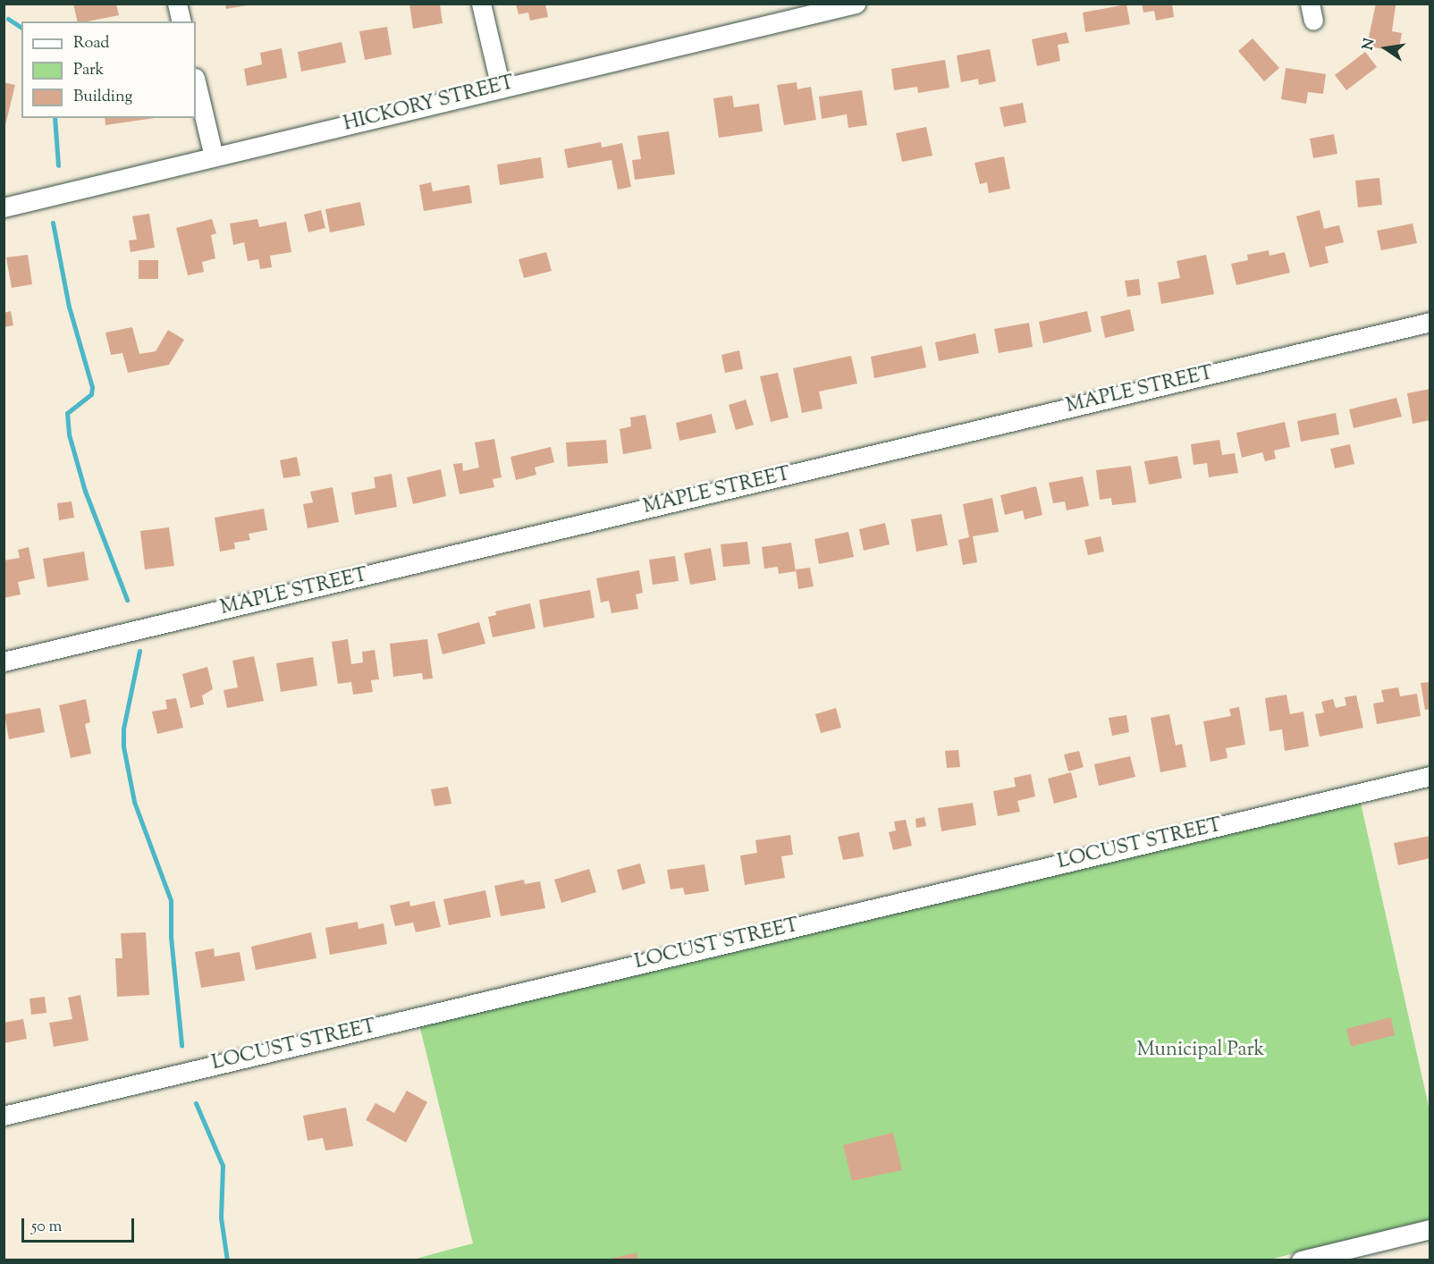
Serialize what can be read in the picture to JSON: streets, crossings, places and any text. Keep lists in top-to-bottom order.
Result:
{
  "streets": {
    "street": ["HICKORY STREET", "MAPLE STREET", "LOCUST STREET"]
  },
  "parks": ["Municipal Park"],
  "legend": ["Road", "Park", "Building"],
  "scale_bar": "50 m",
  "north": "left"
}
